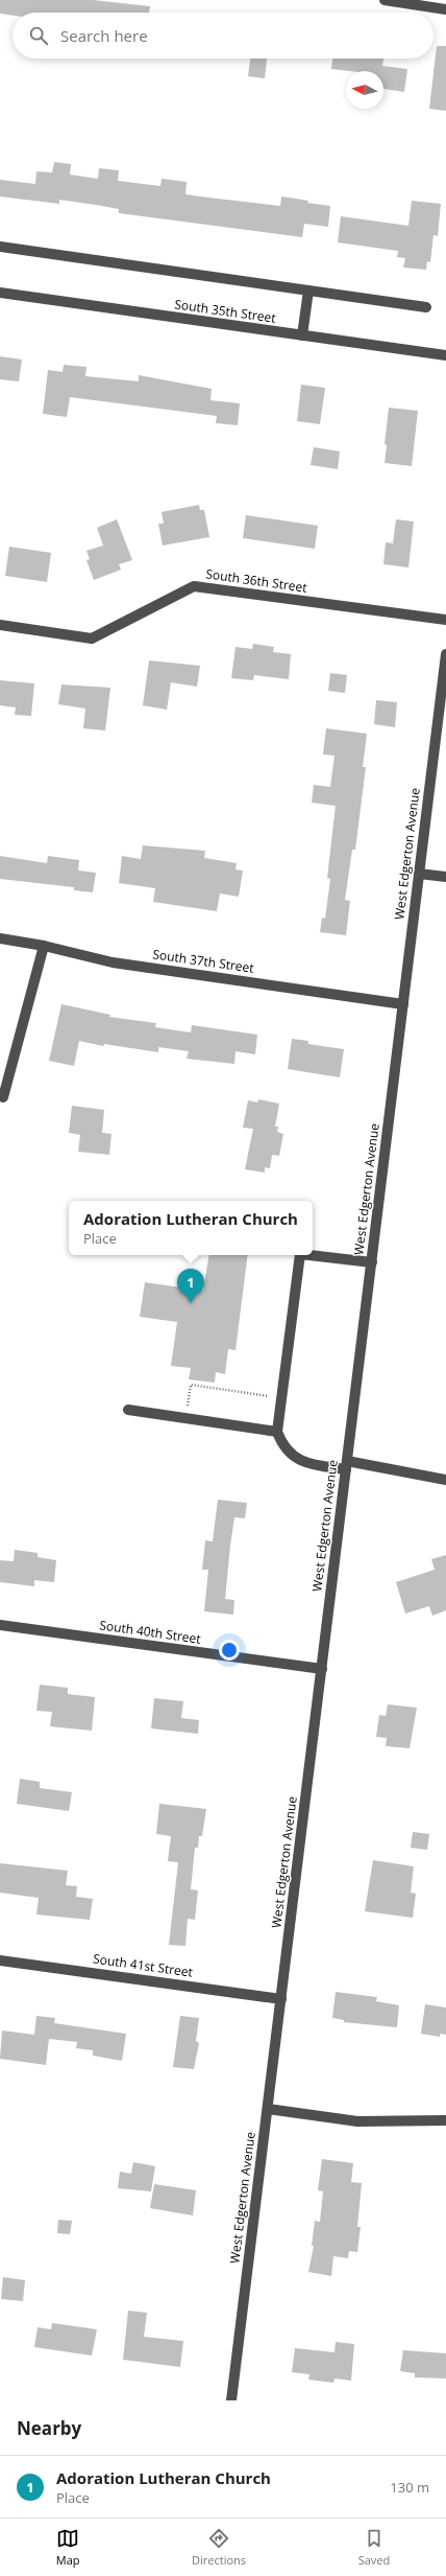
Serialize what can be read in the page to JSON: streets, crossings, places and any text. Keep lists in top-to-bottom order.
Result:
{
  "streets": {
    "street": [
      "South 35th Street",
      "South 36th Street",
      "West Edgerton Avenue",
      "South 37th Street",
      "South 40th Street",
      "South 41st Street"
    ]
  },
  "crossings": [
    ["West Edgerton Avenue", "South 37th Street"],
    ["West Edgerton Avenue", "South 40th Street"],
    ["West Edgerton Avenue", "South 41st Street"]
  ],
  "north": "left",
  "page": {
    "search": "Search here",
    "popup": ["Adoration Lutheran Church", "Place"],
    "pins": "1",
    "heading": "Nearby",
    "list": [
      {
        "mark": "1",
        "name": "Adoration Lutheran Church",
        "note": "Place",
        "value": "130 m"
      }
    ],
    "nav": ["Map", "Directions", "Saved"]
  }
}
